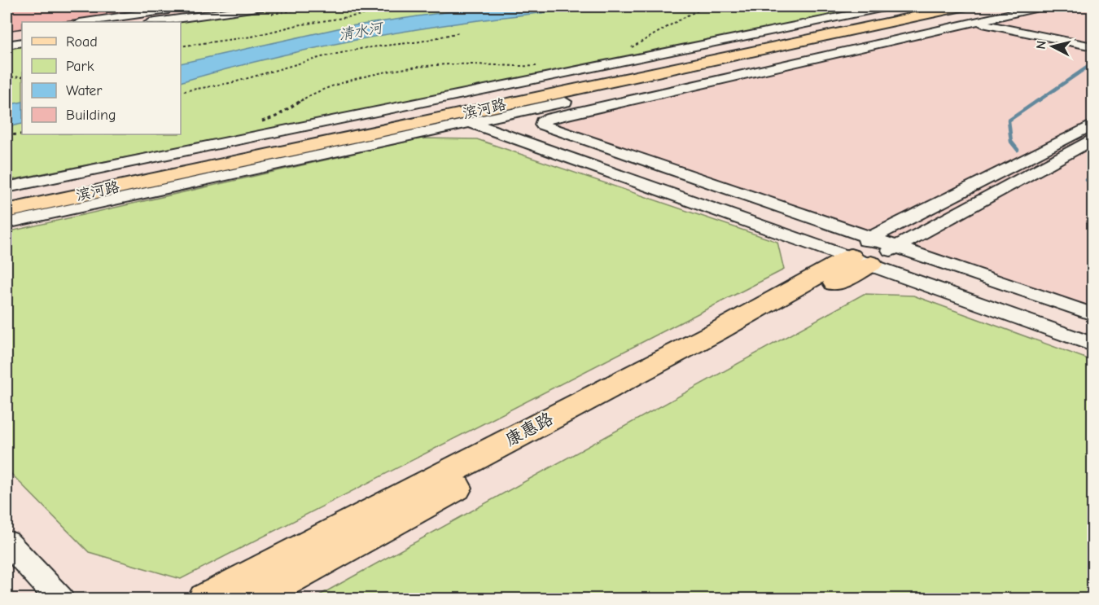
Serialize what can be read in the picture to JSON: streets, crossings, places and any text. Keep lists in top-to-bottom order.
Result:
{
  "streets": {
    "main road": ["滨河路", "康惠路"]
  },
  "water": ["清水河"],
  "legend": [
    "Road",
    "Park",
    "Water",
    "Building"
  ],
  "north": "left"
}
